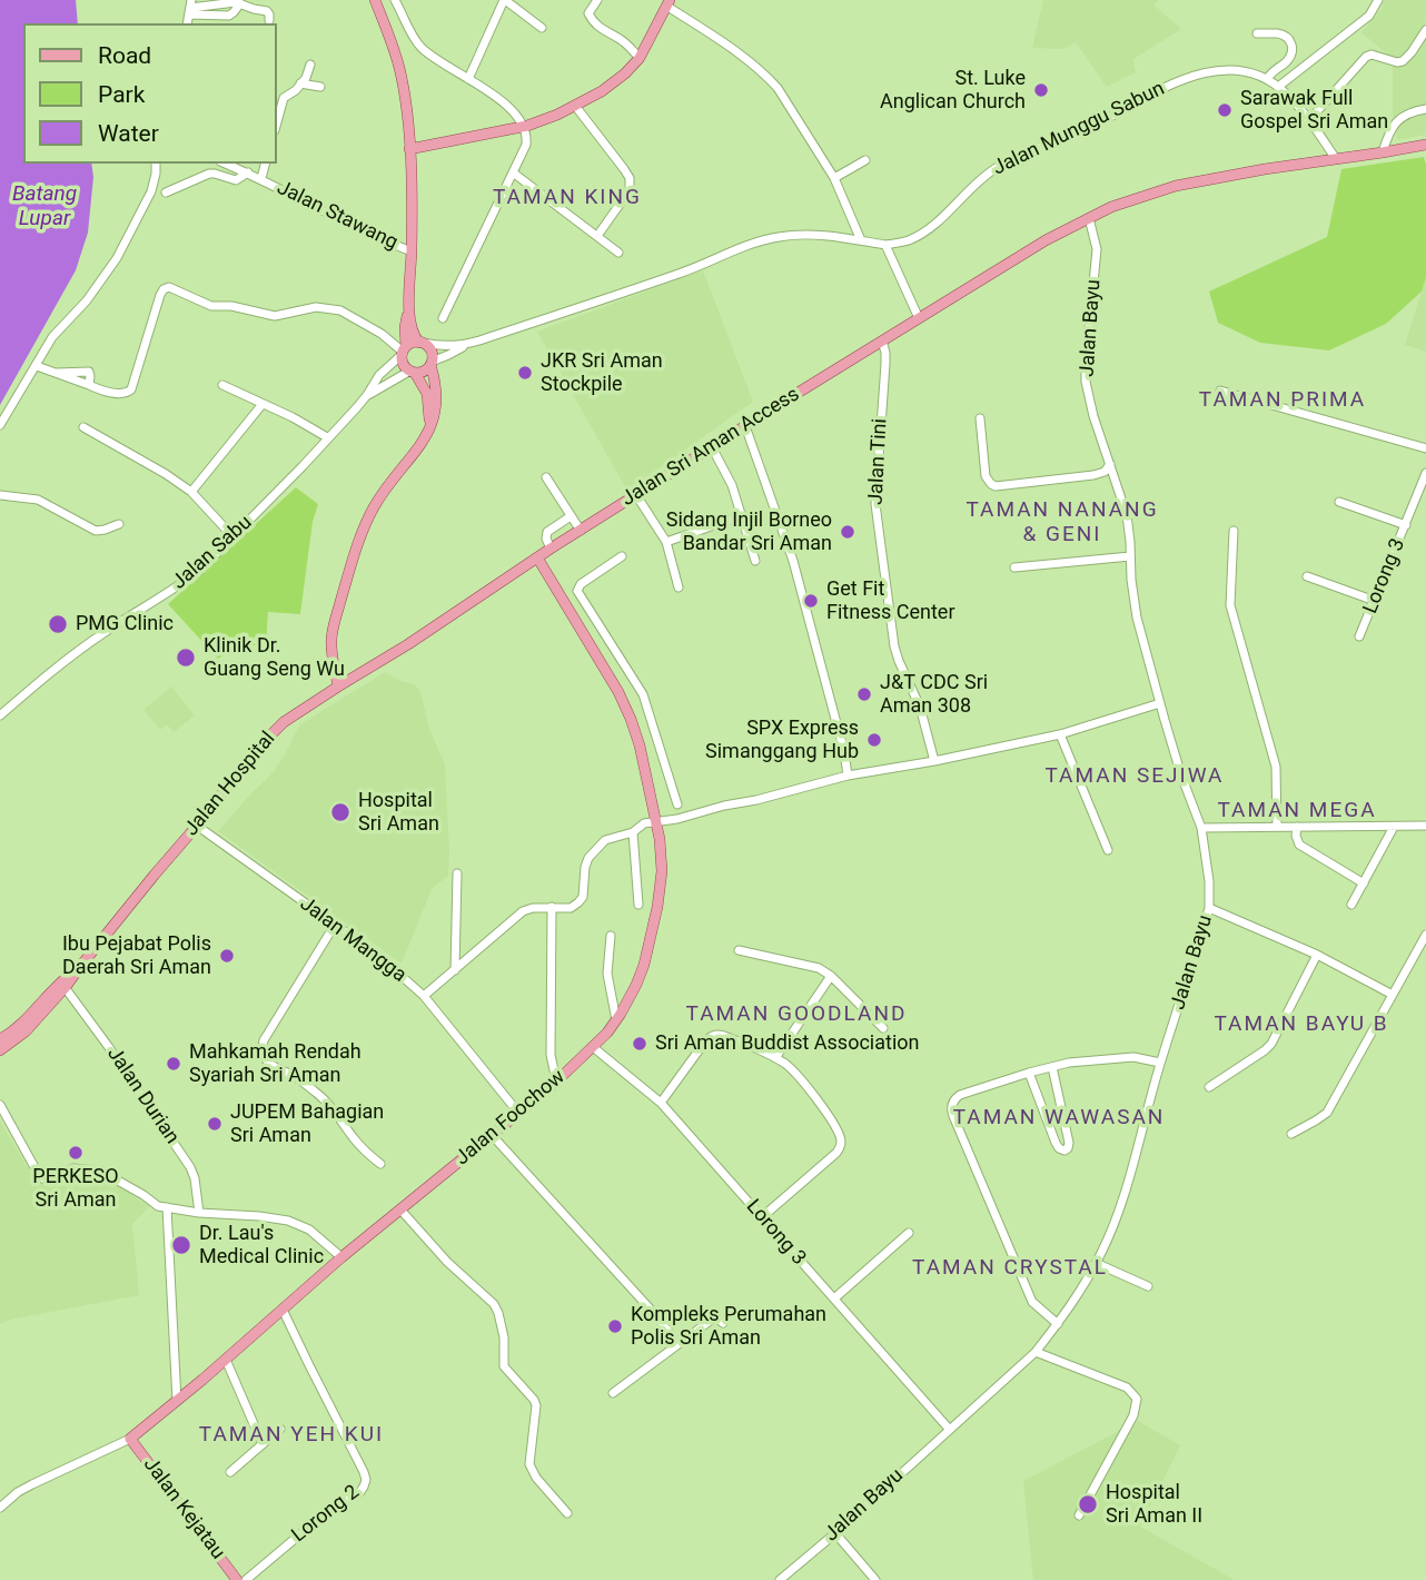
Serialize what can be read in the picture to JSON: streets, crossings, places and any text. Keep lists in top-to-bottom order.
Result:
{
  "streets": {
    "main road": [
      "Jalan Sri Aman Access",
      "Jalan Hospital",
      "Jalan Foochow",
      "Jalan Kejatau"
    ],
    "street": [
      "Jalan Munggu Sabun",
      "Jalan Stawang",
      "Jalan Bayu",
      "Jalan Tini",
      "Jalan Sabu",
      "Lorong 3",
      "Jalan Mangga",
      "Jalan Durian",
      "Lorong 2"
    ]
  },
  "crossings": [
    ["Jalan Munggu Sabun", "Jalan Sri Aman Access"],
    ["Jalan Bayu", "Jalan Sri Aman Access"],
    ["Jalan Bayu", "Lorong 3"],
    ["Jalan Sri Aman Access", "Jalan Tini"],
    ["Jalan Sri Aman Access", "Jalan Hospital"],
    ["Jalan Sri Aman Access", "Jalan Foochow"],
    ["Lorong 3", "Jalan Foochow"],
    ["Jalan Hospital", "Jalan Mangga"],
    ["Jalan Hospital", "Jalan Durian"],
    ["Jalan Mangga", "Jalan Foochow"],
    ["Jalan Foochow", "Jalan Kejatau"],
    ["Jalan Foochow", "Lorong 2"]
  ],
  "districts": [
    "TAMAN KING",
    "TAMAN PRIMA",
    "TAMAN NANANG & GENI",
    "TAMAN SEJIWA",
    "TAMAN MEGA",
    "TAMAN GOODLAND",
    "TAMAN BAYU B",
    "TAMAN WAWASAN",
    "TAMAN CRYSTAL",
    "TAMAN YEH KUI"
  ],
  "water": ["Batang Lupar"],
  "places": [
    "St. Luke Anglican Church",
    "Sarawak Full Gospel Sri Aman",
    "JKR Sri Aman Stockpile",
    "Sidang Injil Borneo Bandar Sri Aman",
    "Get Fit Fitness Center",
    "PMG Clinic",
    "Klinik Dr. Guang Seng Wu",
    "J&T CDC Sri Aman 308",
    "SPX Express Simanggang Hub",
    "Hospital Sri Aman",
    "Ibu Pejabat Polis Daerah Sri Aman",
    "Sri Aman Buddist Association",
    "Mahkamah Rendah Syariah Sri Aman",
    "JUPEM Bahagian Sri Aman",
    "PERKESO Sri Aman",
    "Dr. Lau's Medical Clinic",
    "Kompleks Perumahan Polis Sri Aman",
    "Hospital Sri Aman II"
  ],
  "legend": ["Road", "Park", "Water"]
}
